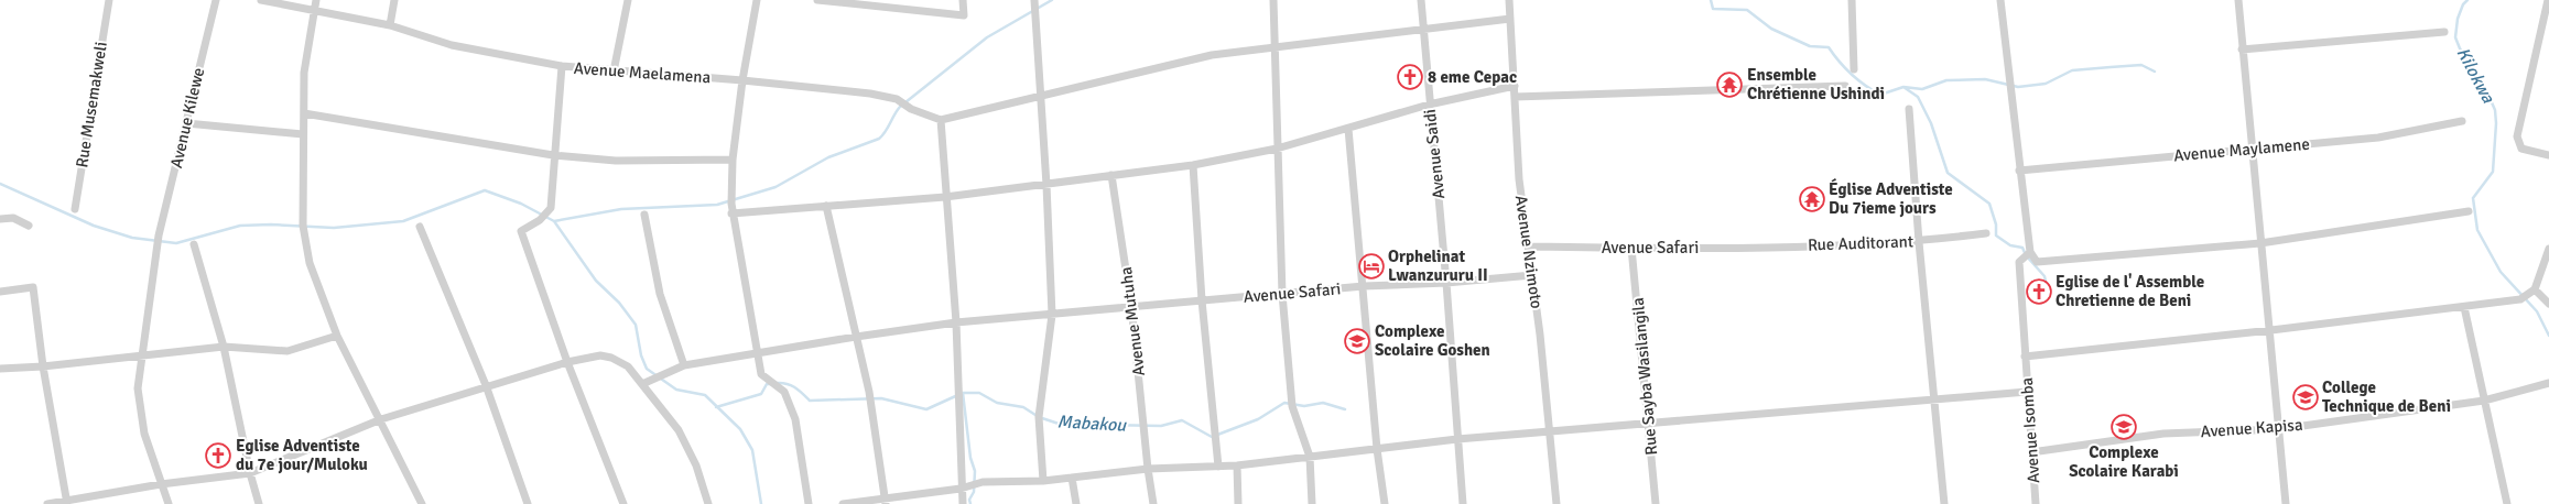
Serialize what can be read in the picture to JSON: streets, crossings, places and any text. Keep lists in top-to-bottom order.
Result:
{
  "streets": {
    "street": [
      "Avenue Maelamena",
      "Rue Musemakweli",
      "Avenue Kilewe",
      "Avenue Maylamene",
      "Avenue Saidi",
      "Rue Auditorant",
      "Avenue Safari",
      "Avenue Nzimoto",
      "Avenue Mutuha",
      "Rue Sayba Wasilangila",
      "Avenue Kapisa",
      "Avenue Isomba"
    ]
  },
  "crossings": [
    ["Avenue Saidi", "Avenue Safari"],
    ["Rue Auditorant", "Avenue Safari"],
    ["Avenue Safari", "Avenue Nzimoto"],
    ["Avenue Safari", "Avenue Mutuha"],
    ["Avenue Safari", "Rue Sayba Wasilangila"],
    ["Avenue Kapisa", "Avenue Isomba"]
  ],
  "water": ["Kilokwa", "Mabakou"],
  "places": {
    "church": ["8 eme Cepac", "Eglise de l' Assemble Chretienne de Beni", "Eglise Adventiste du 7e jour/Muloku"],
    "temple": ["Ensemble Chrétienne Ushindi", "Église Adventiste Du 7ieme jours"],
    "hotel": ["Orphelinat Lwanzururu II"],
    "school or university": ["Complexe Scolaire Goshen", "College Technique de Beni", "Complexe Scolaire Karabi"]
  }
}
